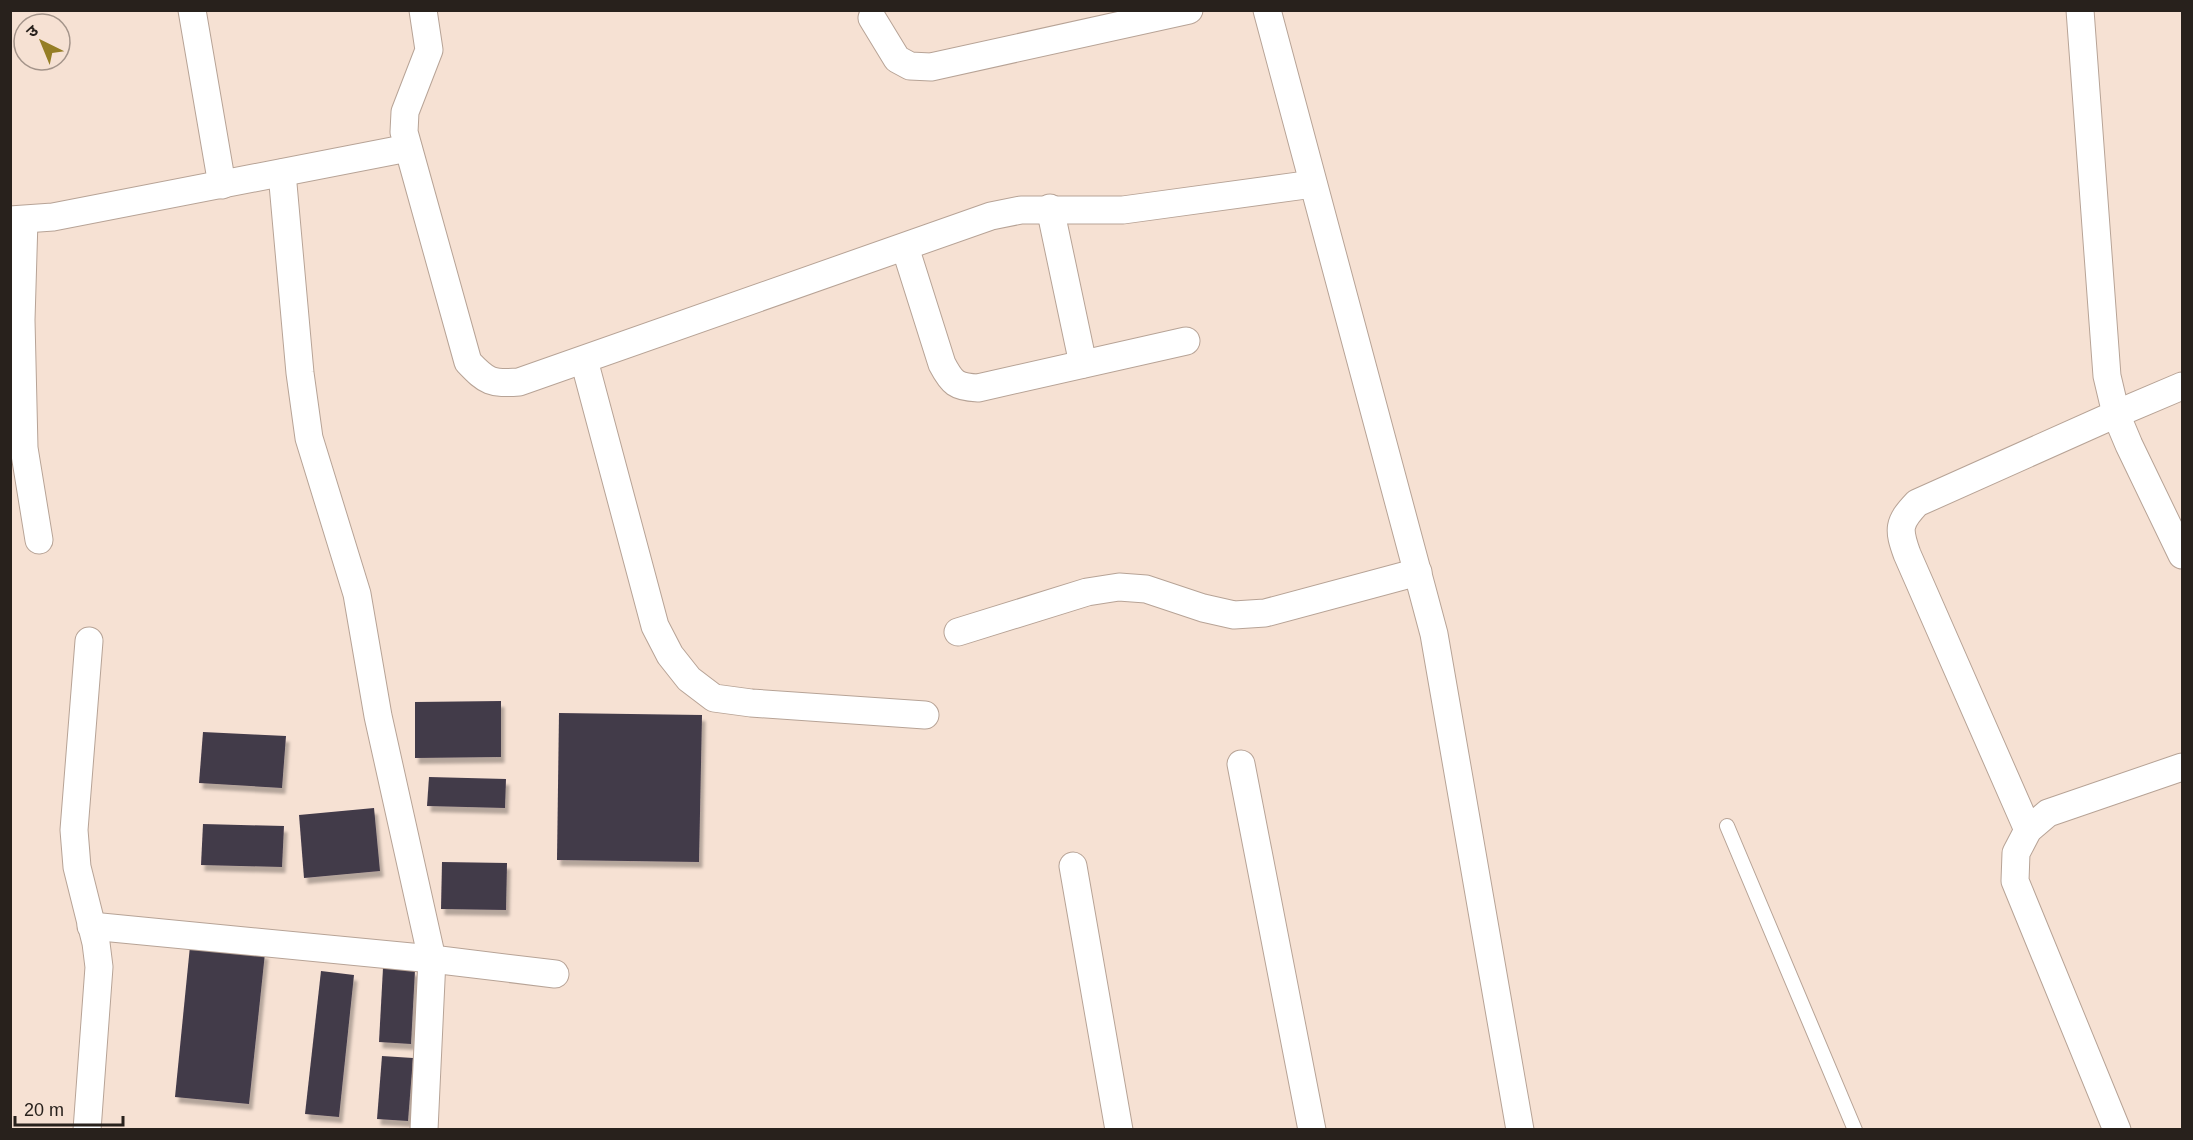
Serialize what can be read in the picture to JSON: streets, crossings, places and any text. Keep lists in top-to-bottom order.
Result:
{
  "scale_bar": "20 m",
  "north": "top left"
}
